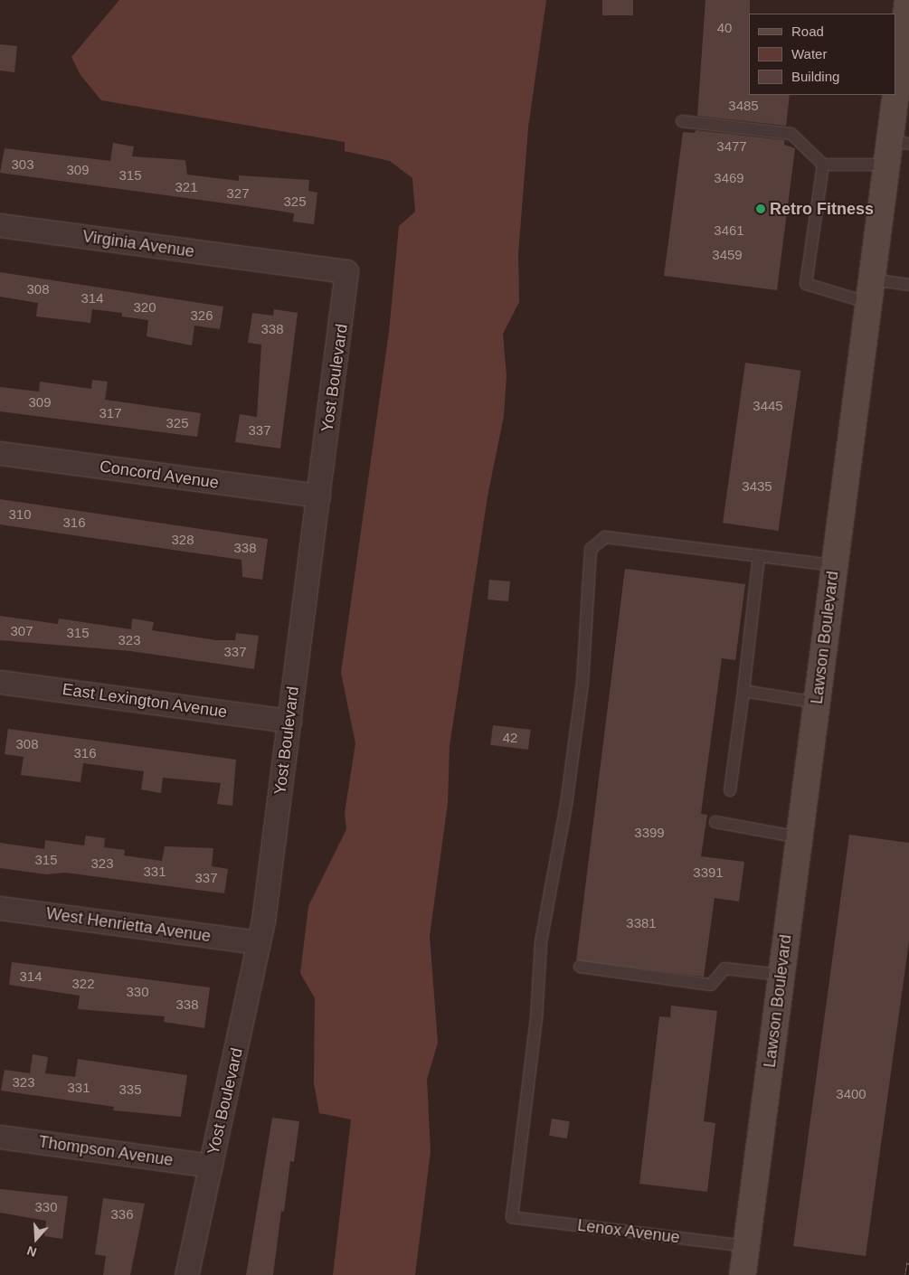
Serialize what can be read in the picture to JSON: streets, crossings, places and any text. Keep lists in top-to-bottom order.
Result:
{
  "streets": {
    "main road": ["Lawson Boulevard"],
    "street": [
      "Virginia Avenue",
      "Yost Boulevard",
      "Concord Avenue",
      "East Lexington Avenue",
      "West Henrietta Avenue",
      "Thompson Avenue"
    ],
    "lane": ["Lenox Avenue"]
  },
  "crossings": [
    ["Virginia Avenue", "Yost Boulevard"],
    ["Yost Boulevard", "Concord Avenue"],
    ["Yost Boulevard", "East Lexington Avenue"],
    ["Yost Boulevard", "West Henrietta Avenue"],
    ["Yost Boulevard", "Thompson Avenue"],
    ["Lawson Boulevard", "Lenox Avenue"]
  ],
  "places": ["Retro Fitness"],
  "house_numbers": [
    "40",
    "3485",
    "3477",
    "303",
    "309",
    "315",
    "3469",
    "321",
    "327",
    "325",
    "3461",
    "3459",
    "308",
    "314",
    "320",
    "326",
    "338",
    "309",
    "3445",
    "317",
    "325",
    "337",
    "3435",
    "310",
    "316",
    "328",
    "338",
    "307",
    "315",
    "323",
    "337",
    "42",
    "308",
    "316",
    "3399",
    "315",
    "323",
    "331",
    "3391",
    "337",
    "3381",
    "314",
    "322",
    "330",
    "338",
    "323",
    "331",
    "335",
    "3400",
    "330",
    "336"
  ],
  "legend": ["Road", "Water", "Building"],
  "north": "bottom"
}
